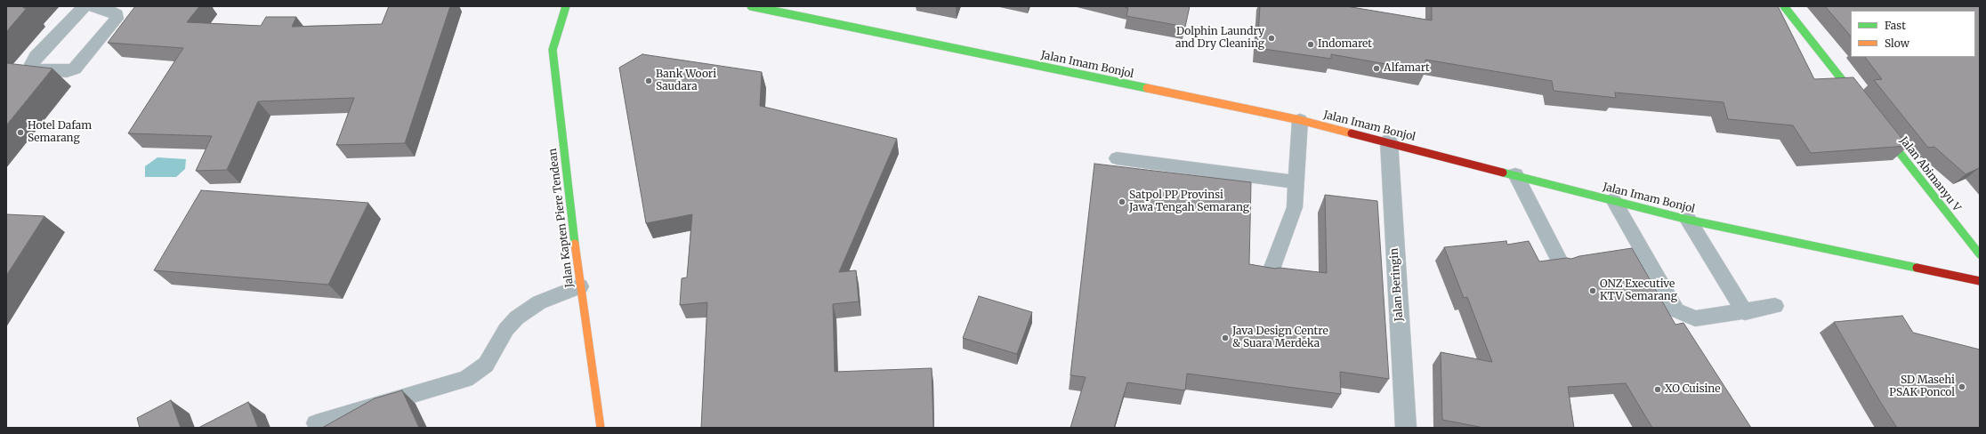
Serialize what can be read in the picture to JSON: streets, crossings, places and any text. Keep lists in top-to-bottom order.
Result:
{
  "streets": {
    "main road": ["Jalan Imam Bonjol", "Jalan Abimanyu V", "Jalan Kapten Piere Tendean"],
    "street": ["Jalan Beringin"]
  },
  "crossings": [
    ["Jalan Imam Bonjol", "Jalan Beringin"]
  ],
  "places": [
    "Dolphin Laundry and Dry Cleaning",
    "Indomaret",
    "Alfamart",
    "Bank Woori Saudara",
    "Hotel Dafam Semarang",
    "Satpol PP Provinsi Jawa Tengah Semarang",
    "ONZ Executive KTV Semarang",
    "Java Design Centre & Suara Merdeka",
    "SD Masehi PSAK Poncol",
    "XO Cuisine"
  ],
  "legend": ["Fast", "Slow"]
}
